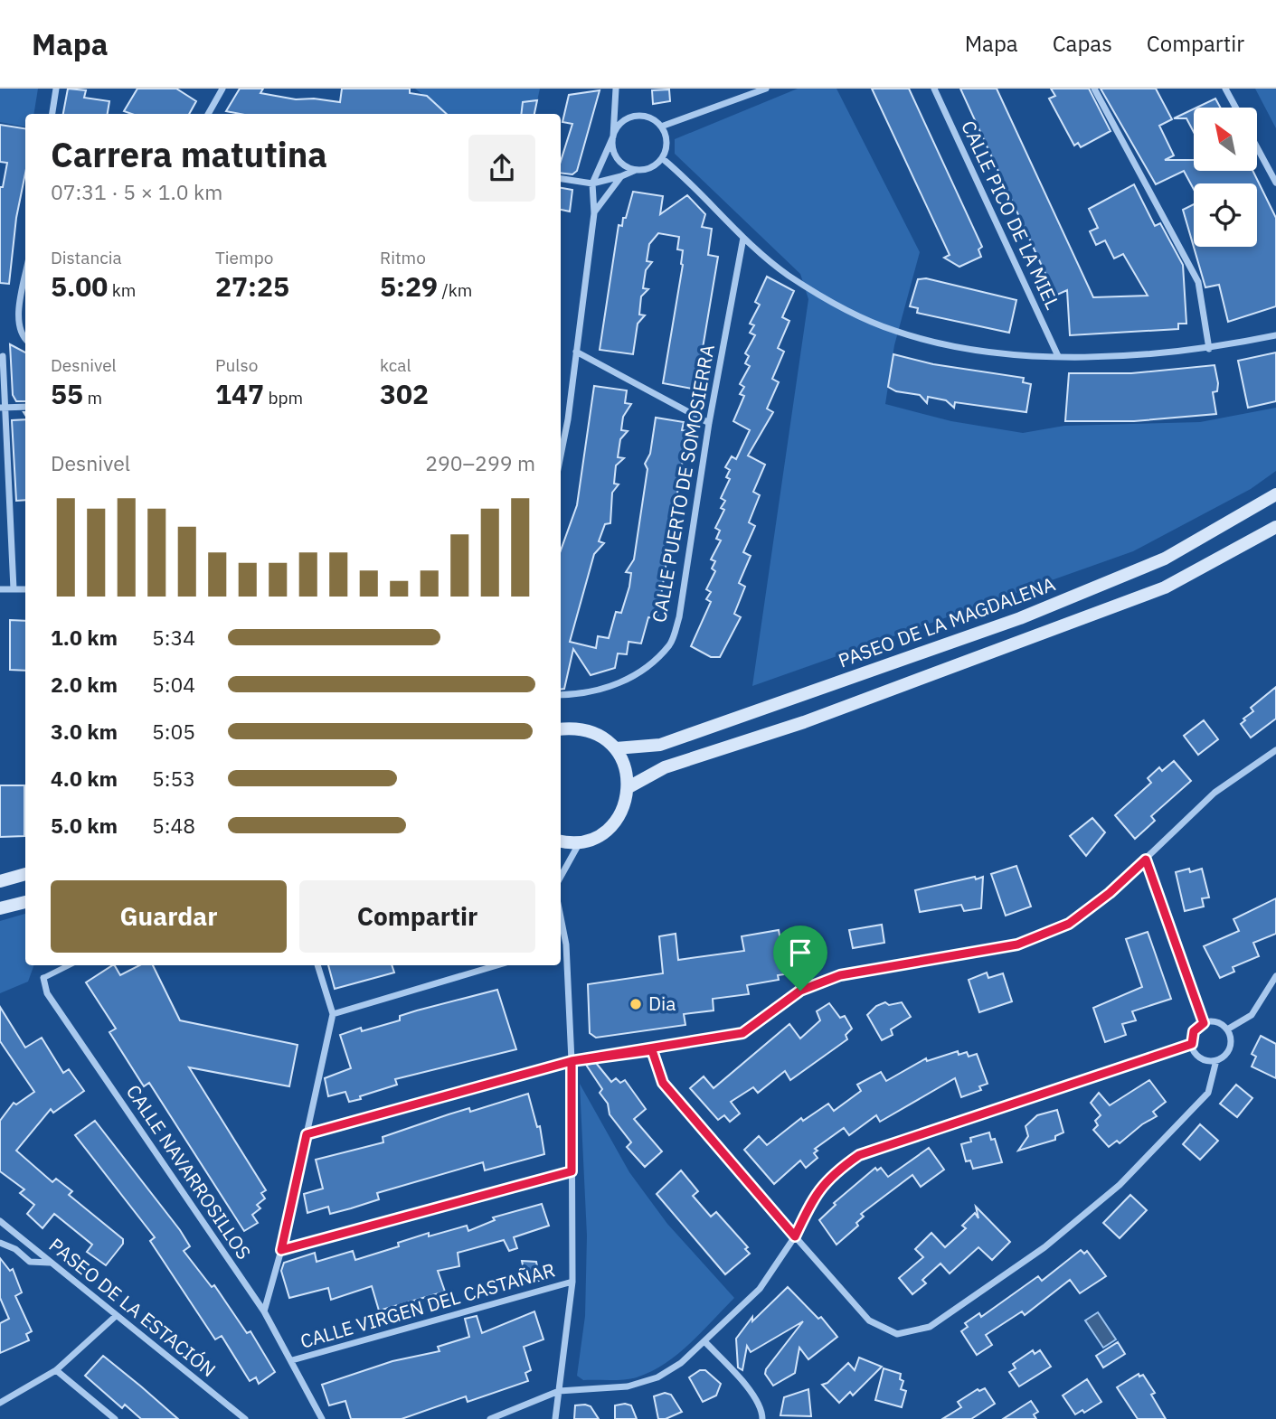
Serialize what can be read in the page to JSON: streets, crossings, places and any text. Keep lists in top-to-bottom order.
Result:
{
  "streets": {
    "main road": ["PASEO DE LA MAGDALENA"],
    "street": [
      "CALLE PICO DE LA MIEL",
      "CALLE PUERTO DE SOMOSIERRA",
      "CALLE NAVARROSILLOS",
      "CALLE VIRGEN DEL CASTAÑAR",
      "PASEO DE LA ESTACIÓN"
    ]
  },
  "crossings": [
    ["CALLE NAVARROSILLOS", "CALLE VIRGEN DEL CASTAÑAR"]
  ],
  "places": ["Dia"],
  "north": "top left",
  "page": {
    "header": "Mapa",
    "nav": ["Mapa", "Capas", "Compartir"],
    "heading": ["Carrera matutina", "07:31 · 5 × 1.0 km"],
    "stats": [
      ["Distancia", "5.00 km"],
      ["Tiempo", "27:25"],
      ["Ritmo", "5:29 /km"],
      ["Desnivel", "55 m"],
      ["Pulso", "147 bpm"],
      ["kcal", "302"]
    ],
    "chart": ["Desnivel", "290–299 m"],
    "list": [
      {
        "name": "1.0 km",
        "note": "5:34"
      },
      {
        "name": "2.0 km",
        "note": "5:04"
      },
      {
        "name": "3.0 km",
        "note": "5:05"
      },
      {
        "name": "4.0 km",
        "note": "5:53"
      },
      {
        "name": "5.0 km",
        "note": "5:48"
      }
    ],
    "buttons": ["Guardar", "Compartir"]
  }
}
